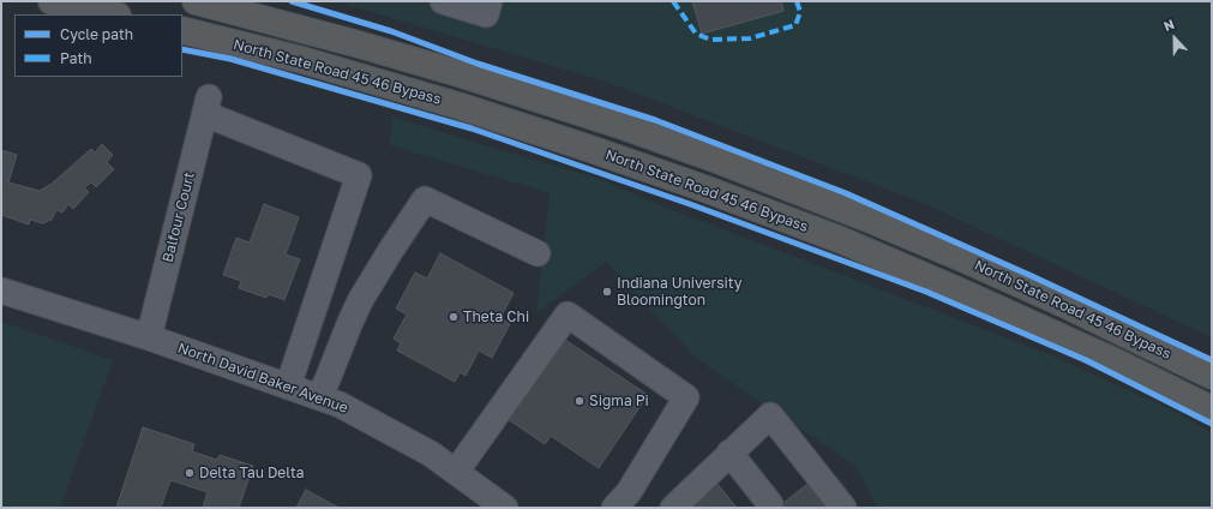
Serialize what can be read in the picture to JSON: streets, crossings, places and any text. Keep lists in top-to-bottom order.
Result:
{
  "streets": {
    "highway": ["North State Road 45 46 Bypass"],
    "street": ["Balfour Court", "North David Baker Avenue"]
  },
  "crossings": [
    ["Balfour Court", "North David Baker Avenue"]
  ],
  "places": [
    "Indiana University Bloomington",
    "Theta Chi",
    "Sigma Pi",
    "Delta Tau Delta"
  ],
  "legend": ["Cycle path", "Path"],
  "north": "top"
}
